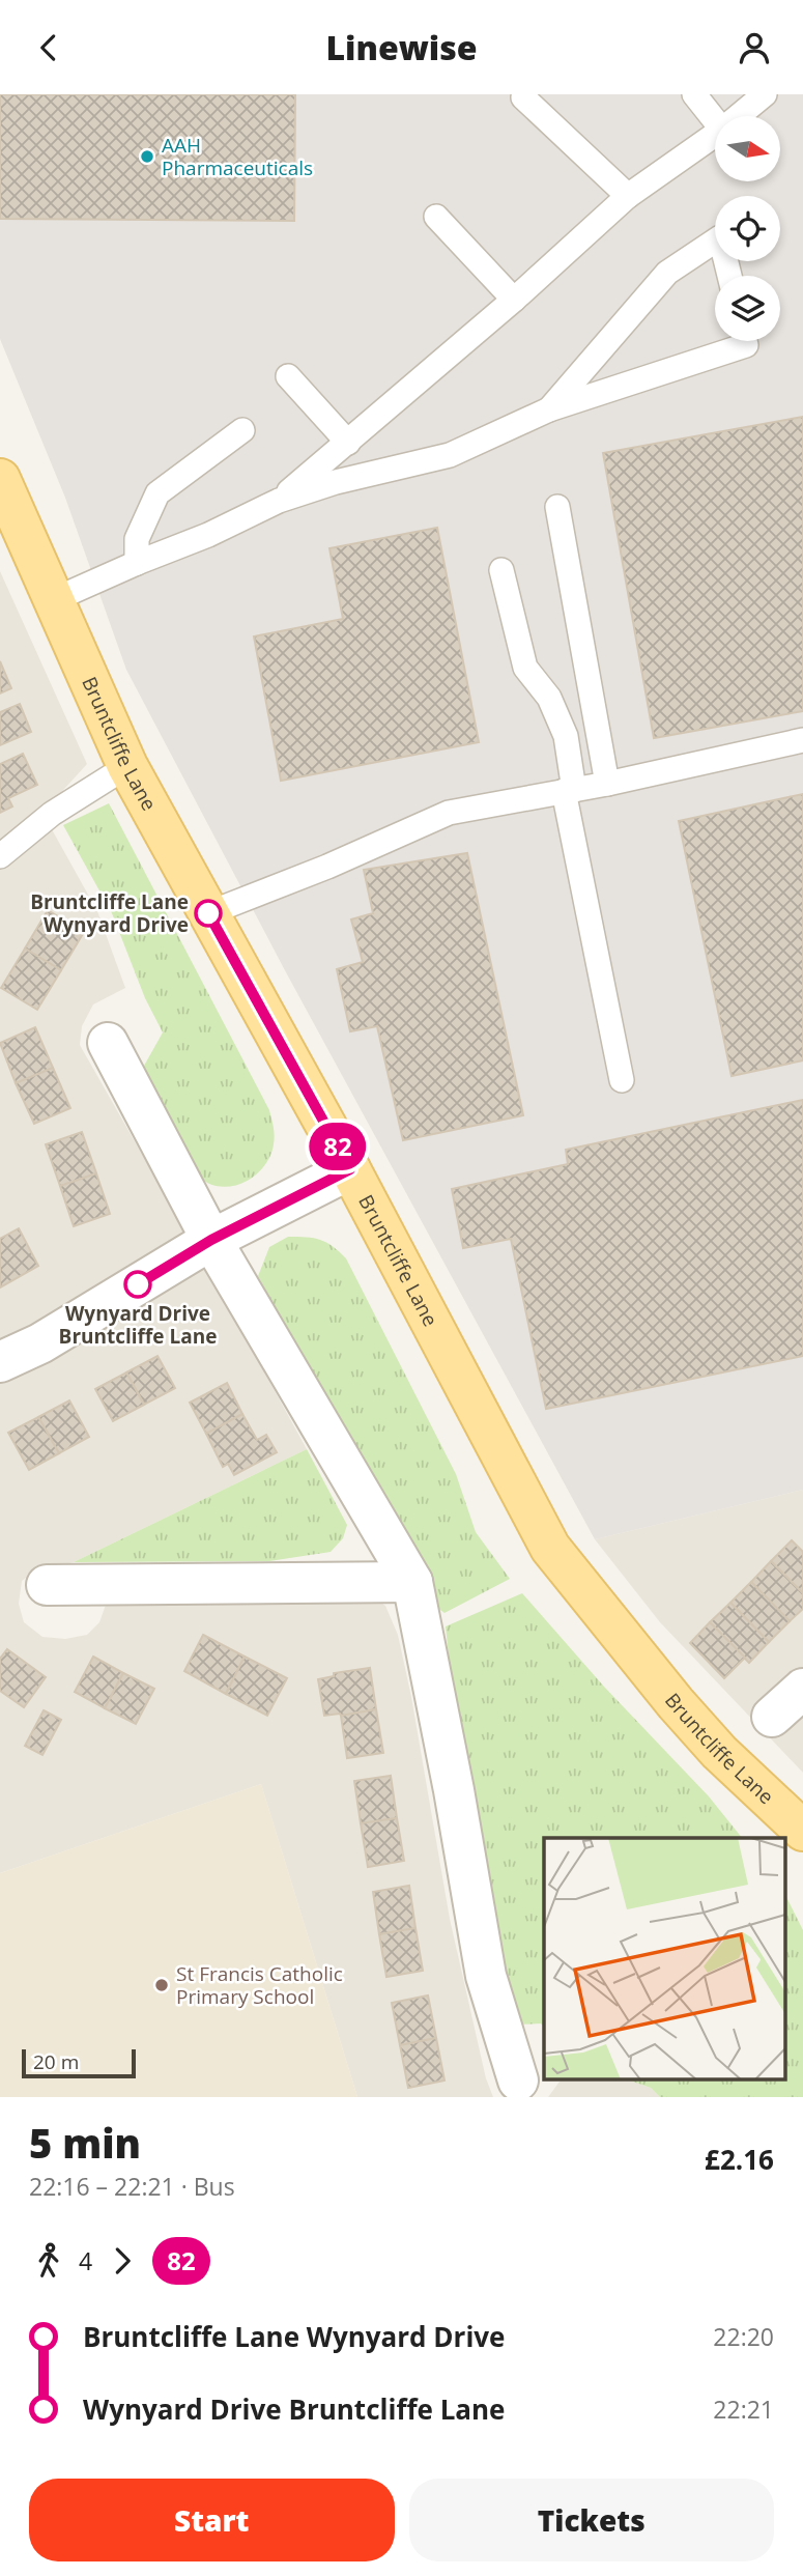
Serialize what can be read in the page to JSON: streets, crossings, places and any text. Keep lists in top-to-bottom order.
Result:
{
  "streets": {
    "main road": ["Bruntcliffe Lane"]
  },
  "places": [
    "AAH Pharmaceuticals",
    "Bruntcliffe Lane Wynyard Drive",
    "Wynyard Drive Bruntcliffe Lane",
    "St Francis Catholic Primary School"
  ],
  "lines": ["bus line 82"],
  "scale_bar": "20 m",
  "north": "right",
  "page": {
    "header": "Linewise",
    "on_map": "82",
    "scale": "20 m",
    "heading": ["5 min", "22:16 – 22:21 · Bus", "£2.16"],
    "legs": ["4", "82"],
    "list": [
      {
        "name": "Bruntcliffe Lane Wynyard Drive",
        "value": "22:20"
      },
      {
        "name": "Wynyard Drive Bruntcliffe Lane",
        "value": "22:21"
      }
    ],
    "buttons": ["Start", "Tickets"]
  }
}
